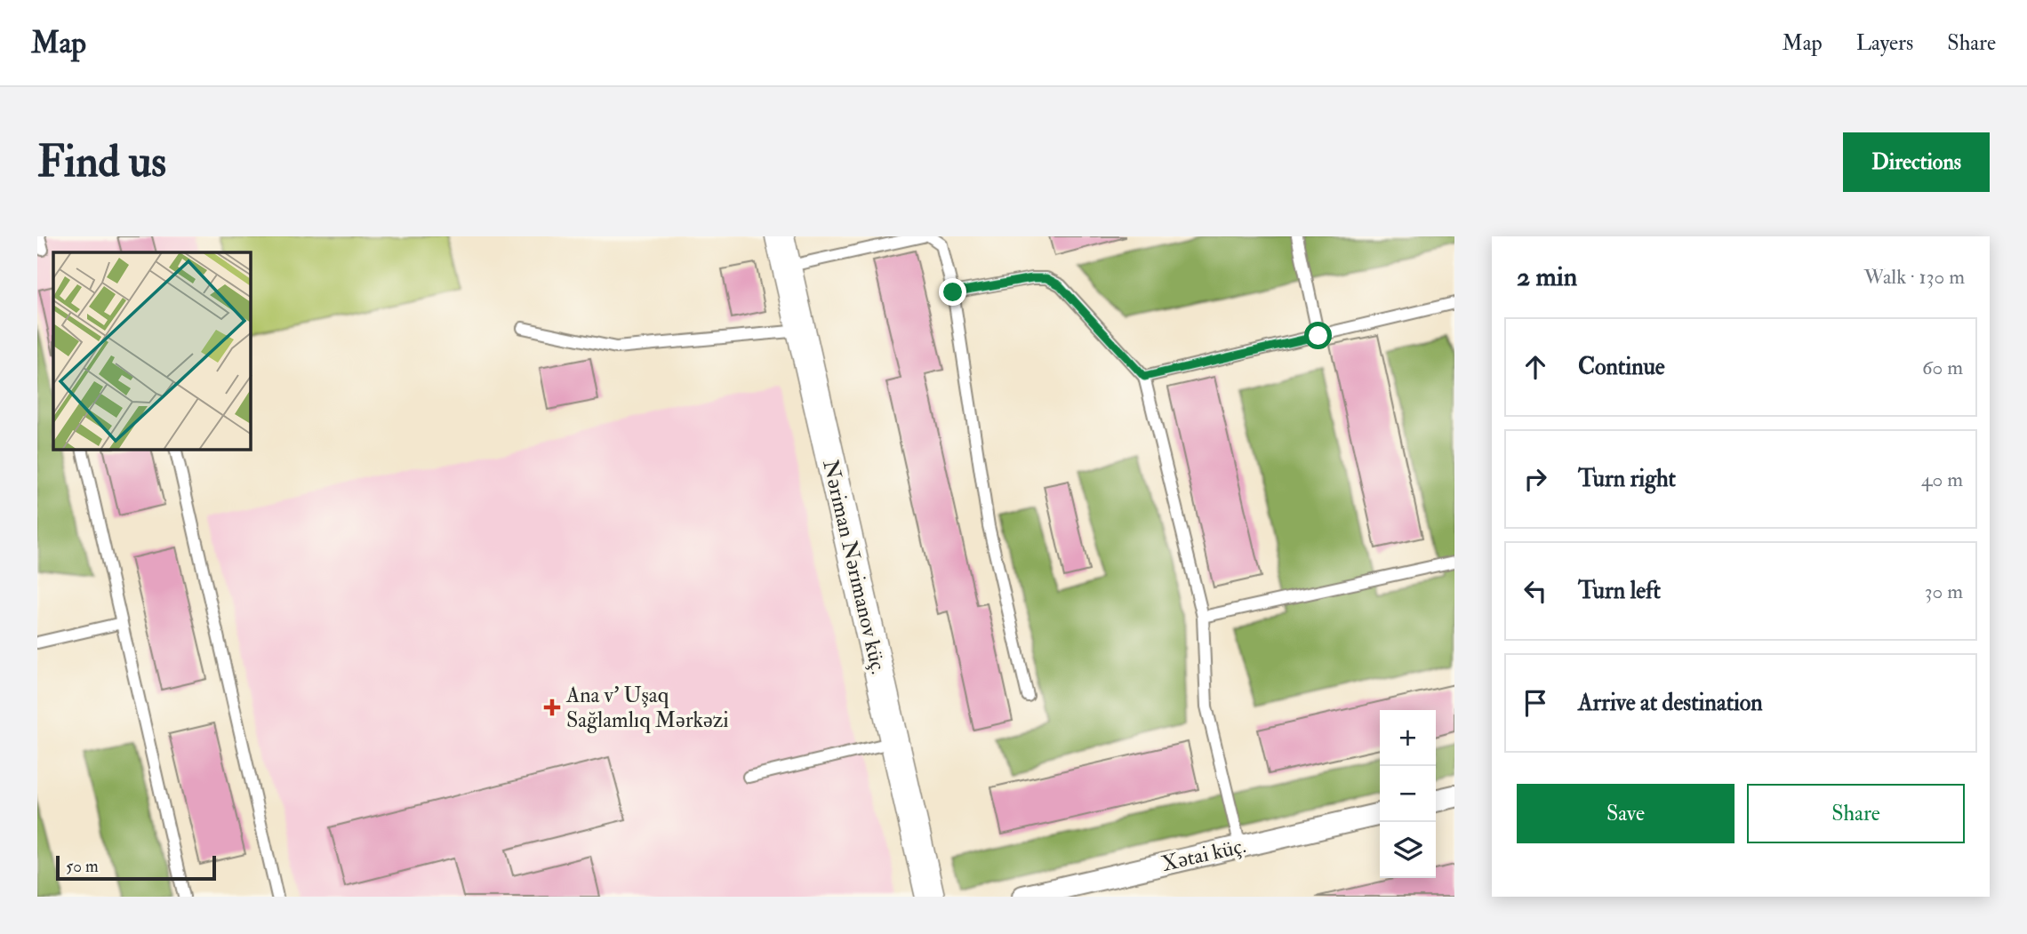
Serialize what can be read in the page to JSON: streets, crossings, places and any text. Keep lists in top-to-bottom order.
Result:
{
  "streets": {
    "street": ["Nəriman Nərimanov küç.", "Xətai küç."]
  },
  "places": {
    "health": ["Ana v' Uşaq Sağlamlıq Mərkəzi"]
  },
  "scale_bar": "50 m",
  "page": {
    "header": "Map",
    "nav": ["Map", "Layers", "Share"],
    "buttons": [
      "Directions",
      ["Save", "Share"]
    ],
    "title": "Find us",
    "heading": ["2 min", "Walk · 130 m"],
    "list": [
      ["Continue", "60 m"],
      ["Turn right", "40 m"],
      ["Turn left", "30 m"],
      "Arrive at destination"
    ],
    "map_buttons": ["+", "−"],
    "scale": "50 m"
  }
}
